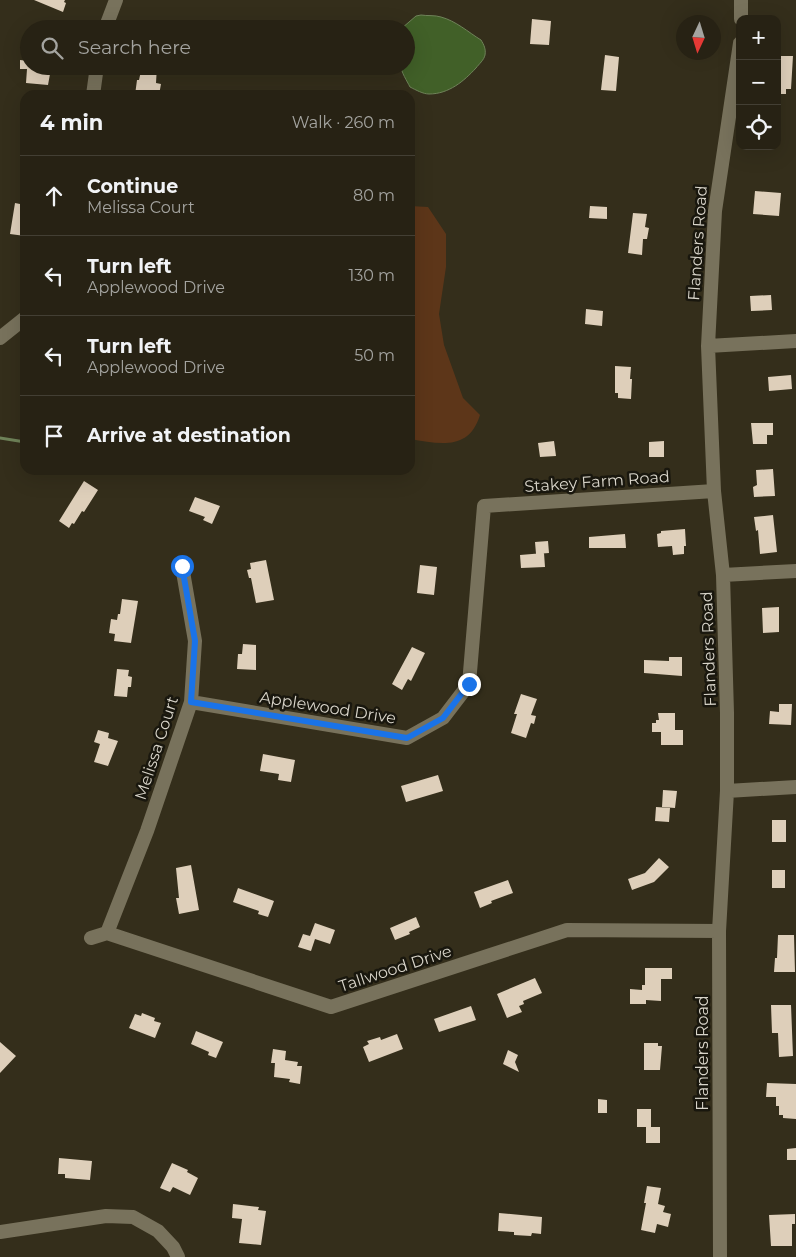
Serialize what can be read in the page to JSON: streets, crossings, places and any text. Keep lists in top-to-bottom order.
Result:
{
  "streets": {
    "street": [
      "Flanders Road",
      "Stakey Farm Road",
      "Applewood Drive",
      "Melissa Court",
      "Tallwood Drive"
    ]
  },
  "crossings": [
    ["Flanders Road", "Stakey Farm Road"],
    ["Flanders Road", "Tallwood Drive"],
    ["Stakey Farm Road", "Applewood Drive"],
    ["Applewood Drive", "Melissa Court"],
    ["Melissa Court", "Tallwood Drive"]
  ],
  "north": "bottom",
  "page": {
    "map_buttons": ["+", "−"],
    "search": "Search here",
    "heading": ["4 min", "Walk · 260 m"],
    "list": [
      ["Continue", "Melissa Court", "80 m"],
      ["Turn left", "Applewood Drive", "130 m"],
      ["Turn left", "Applewood Drive", "50 m"],
      "Arrive at destination"
    ]
  }
}
